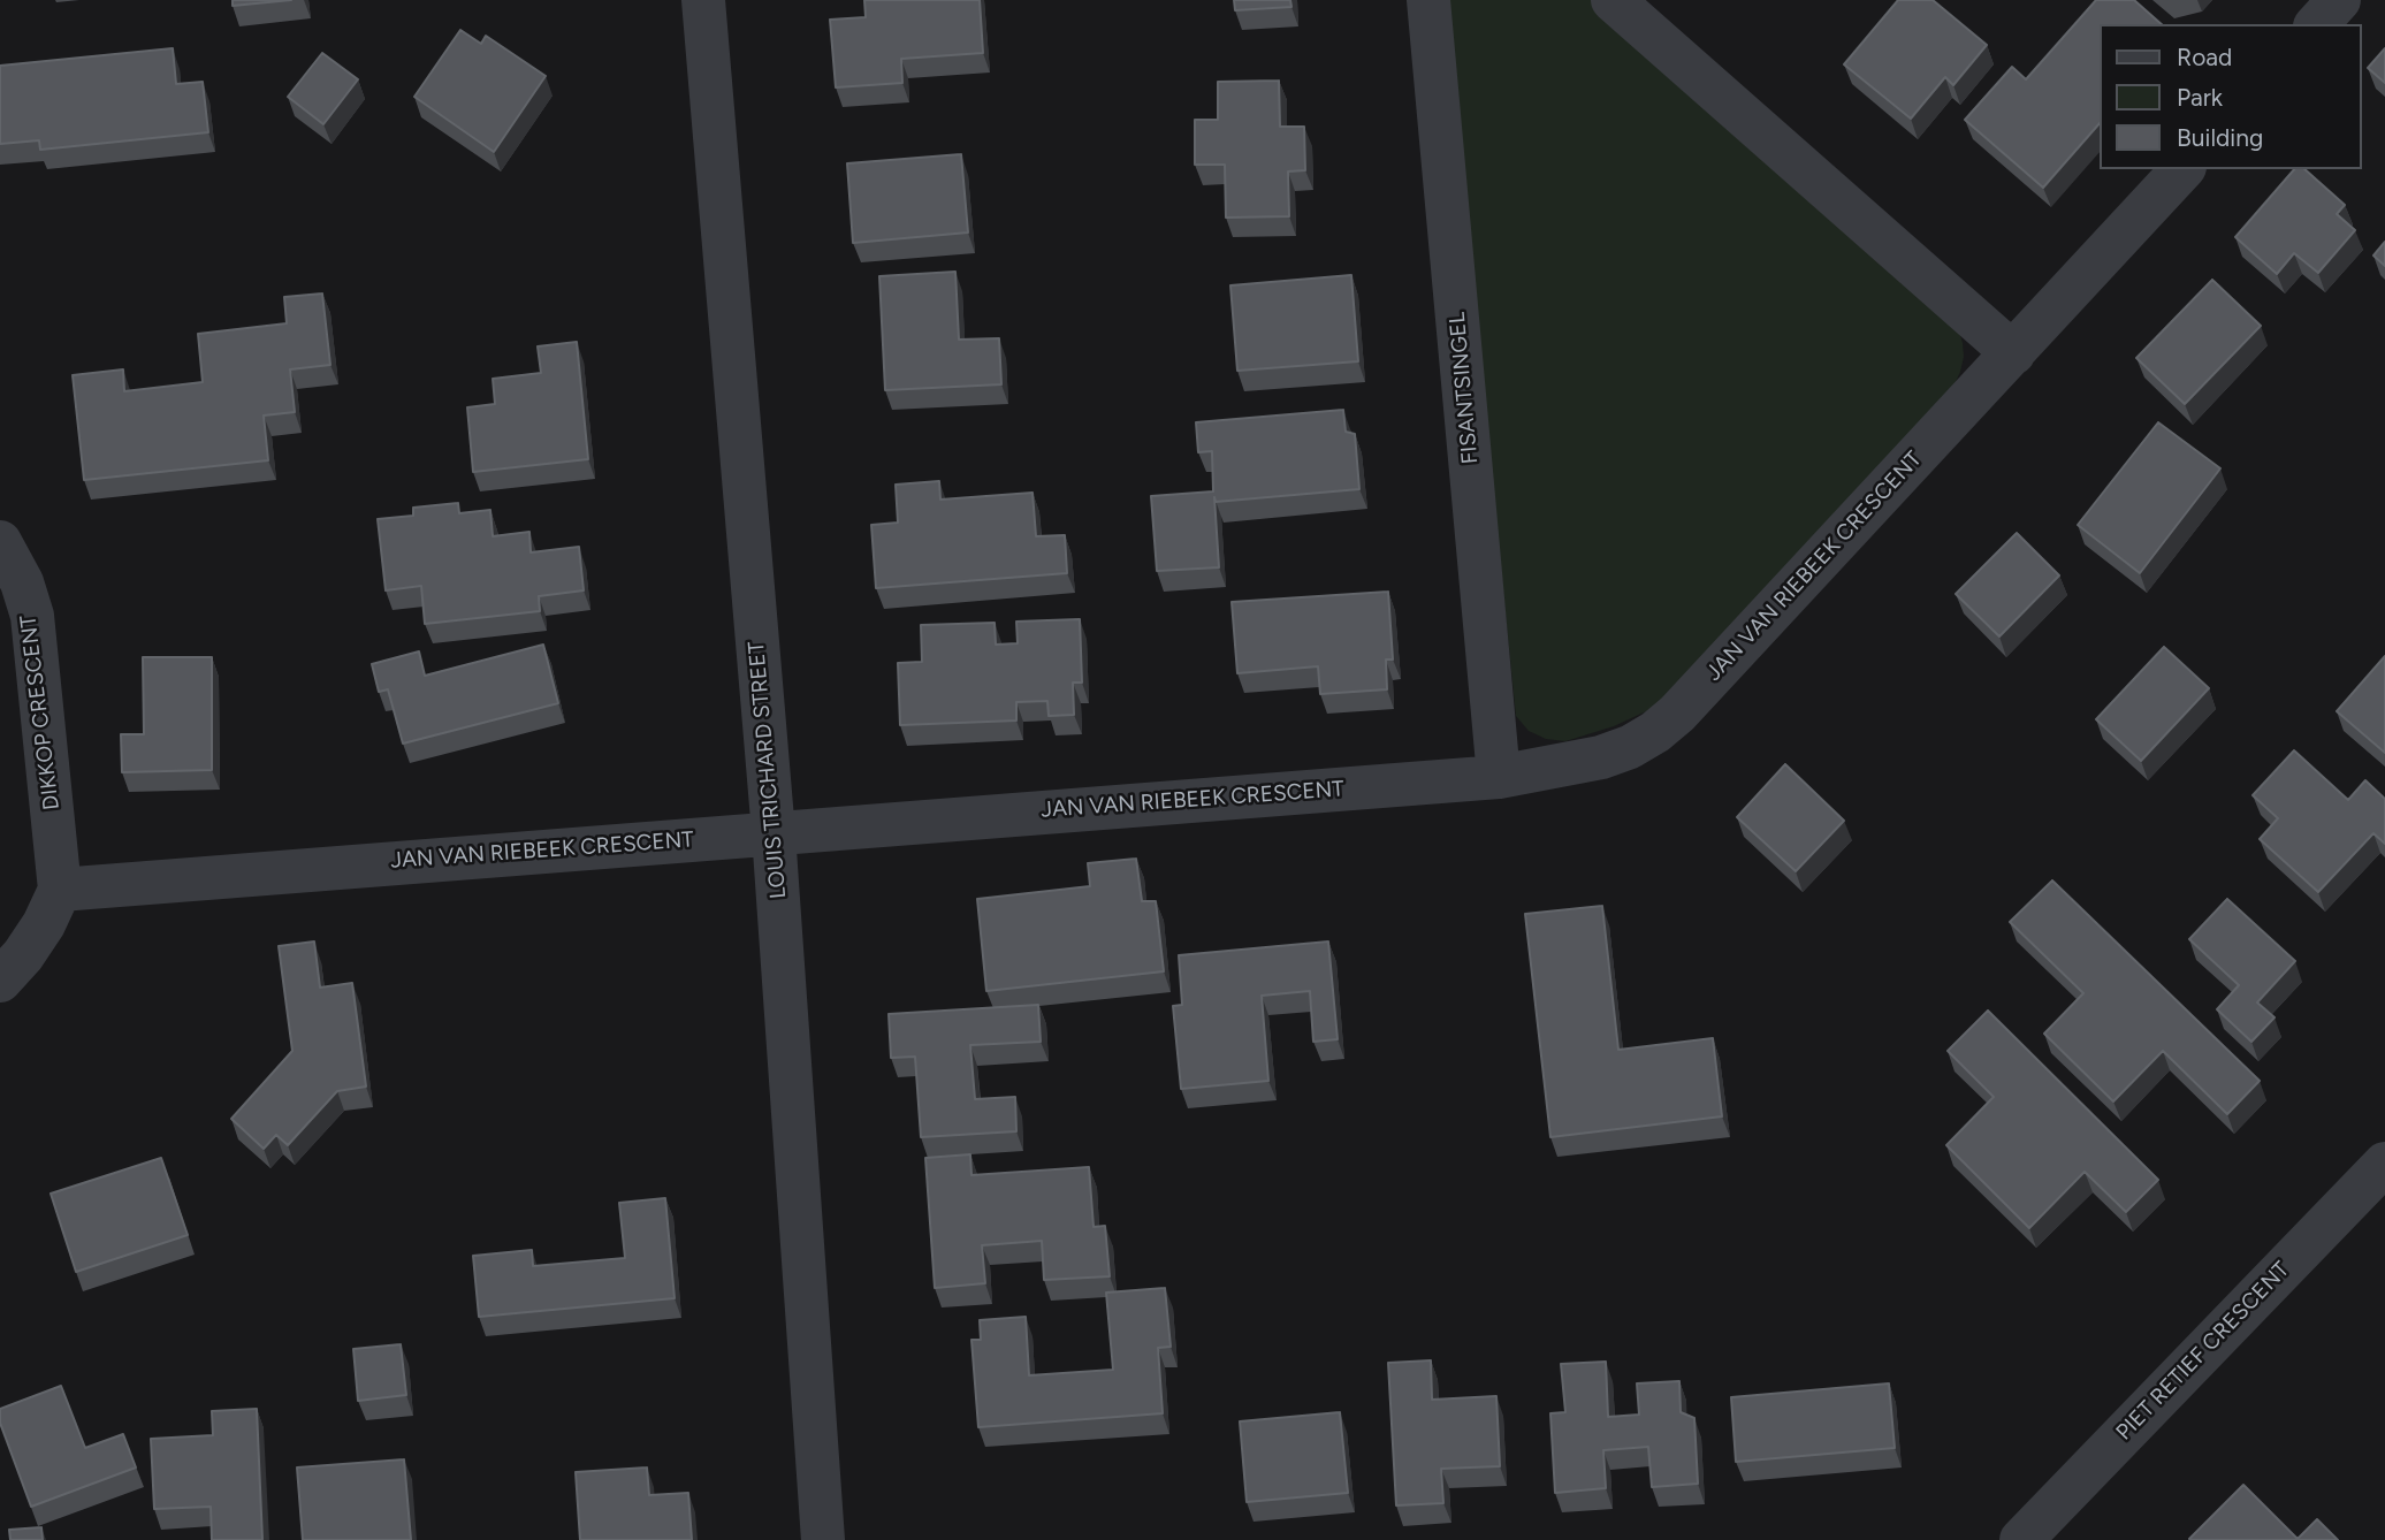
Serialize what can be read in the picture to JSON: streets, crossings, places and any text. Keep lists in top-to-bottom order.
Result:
{
  "streets": {
    "street": [
      "FISANTSINGEL",
      "JAN VAN RIEBEEK CRESCENT",
      "DIKKOP CRESCENT",
      "LOUIS TRICHARD STREET",
      "PIET RETIEF CRESCENT"
    ]
  },
  "crossings": [
    ["FISANTSINGEL", "JAN VAN RIEBEEK CRESCENT"],
    ["JAN VAN RIEBEEK CRESCENT", "DIKKOP CRESCENT"],
    ["JAN VAN RIEBEEK CRESCENT", "LOUIS TRICHARD STREET"]
  ],
  "legend": ["Road", "Park", "Building"]
}
